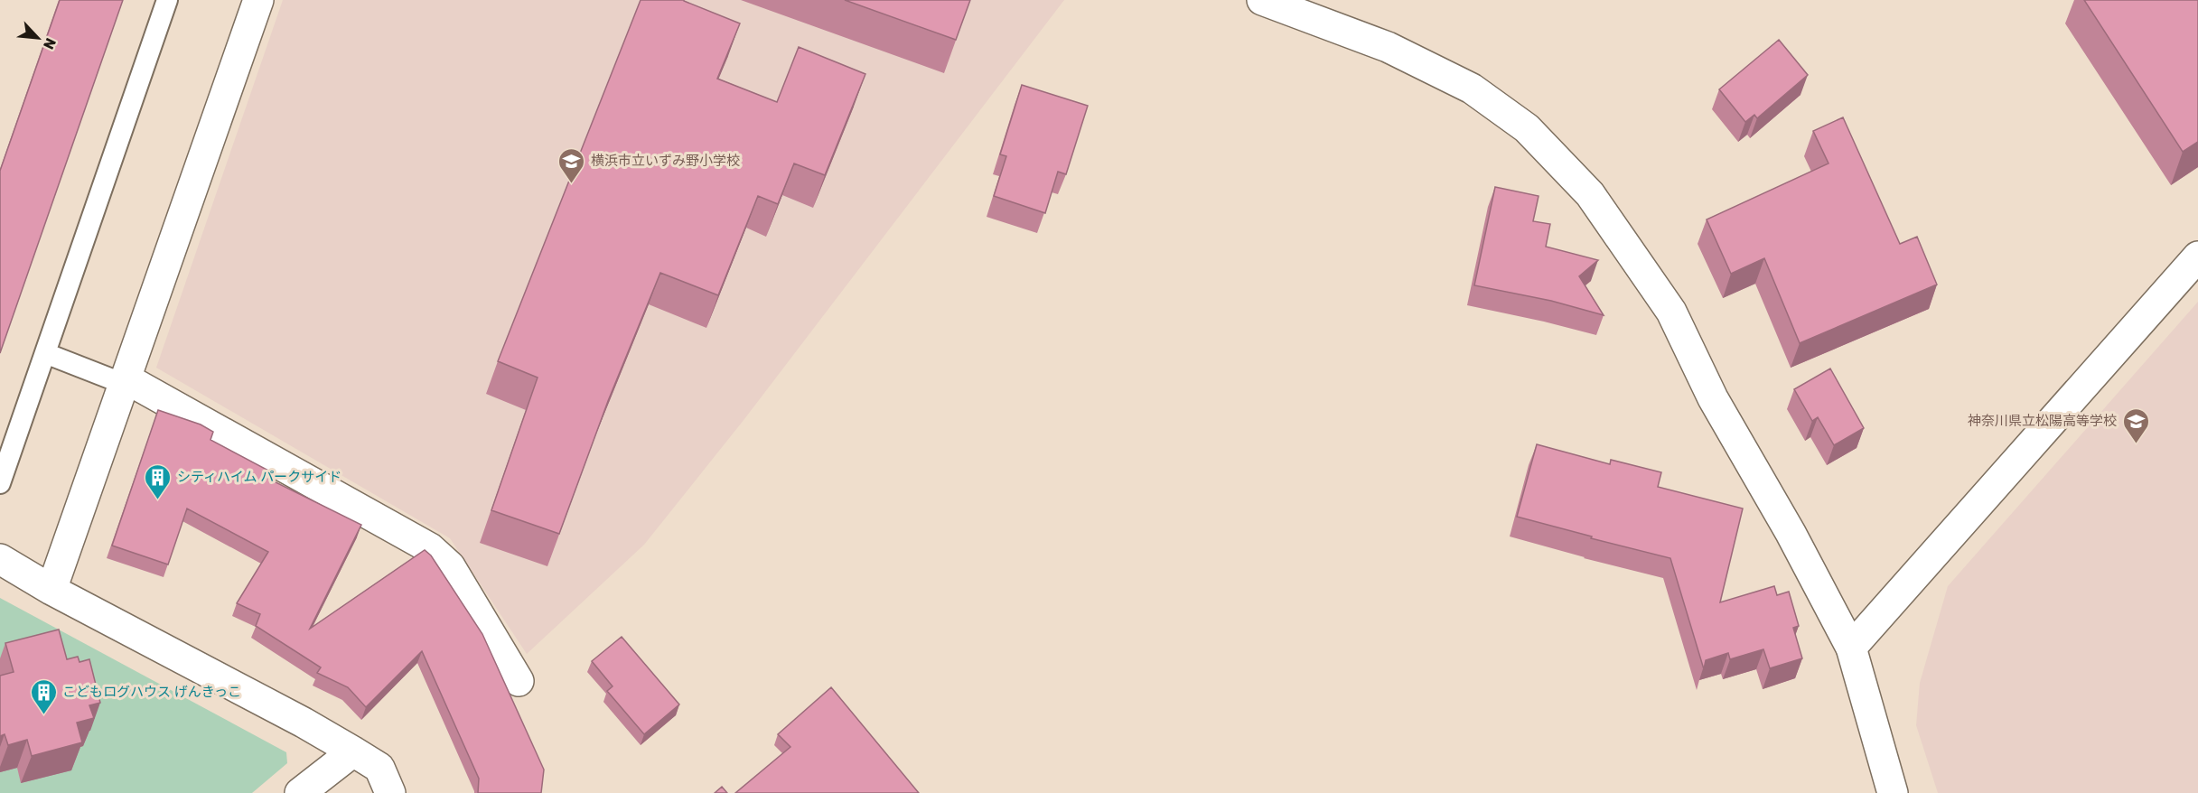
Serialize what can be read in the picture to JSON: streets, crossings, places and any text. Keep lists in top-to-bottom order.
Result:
{
  "places": {
    "school or university": ["横浜市立いずみ野小学校", "神奈川県立松陽高等学校"],
    "building": ["シティハイム パークサイド", "こどもログハウス げんきっこ"]
  },
  "north": "bottom right"
}
